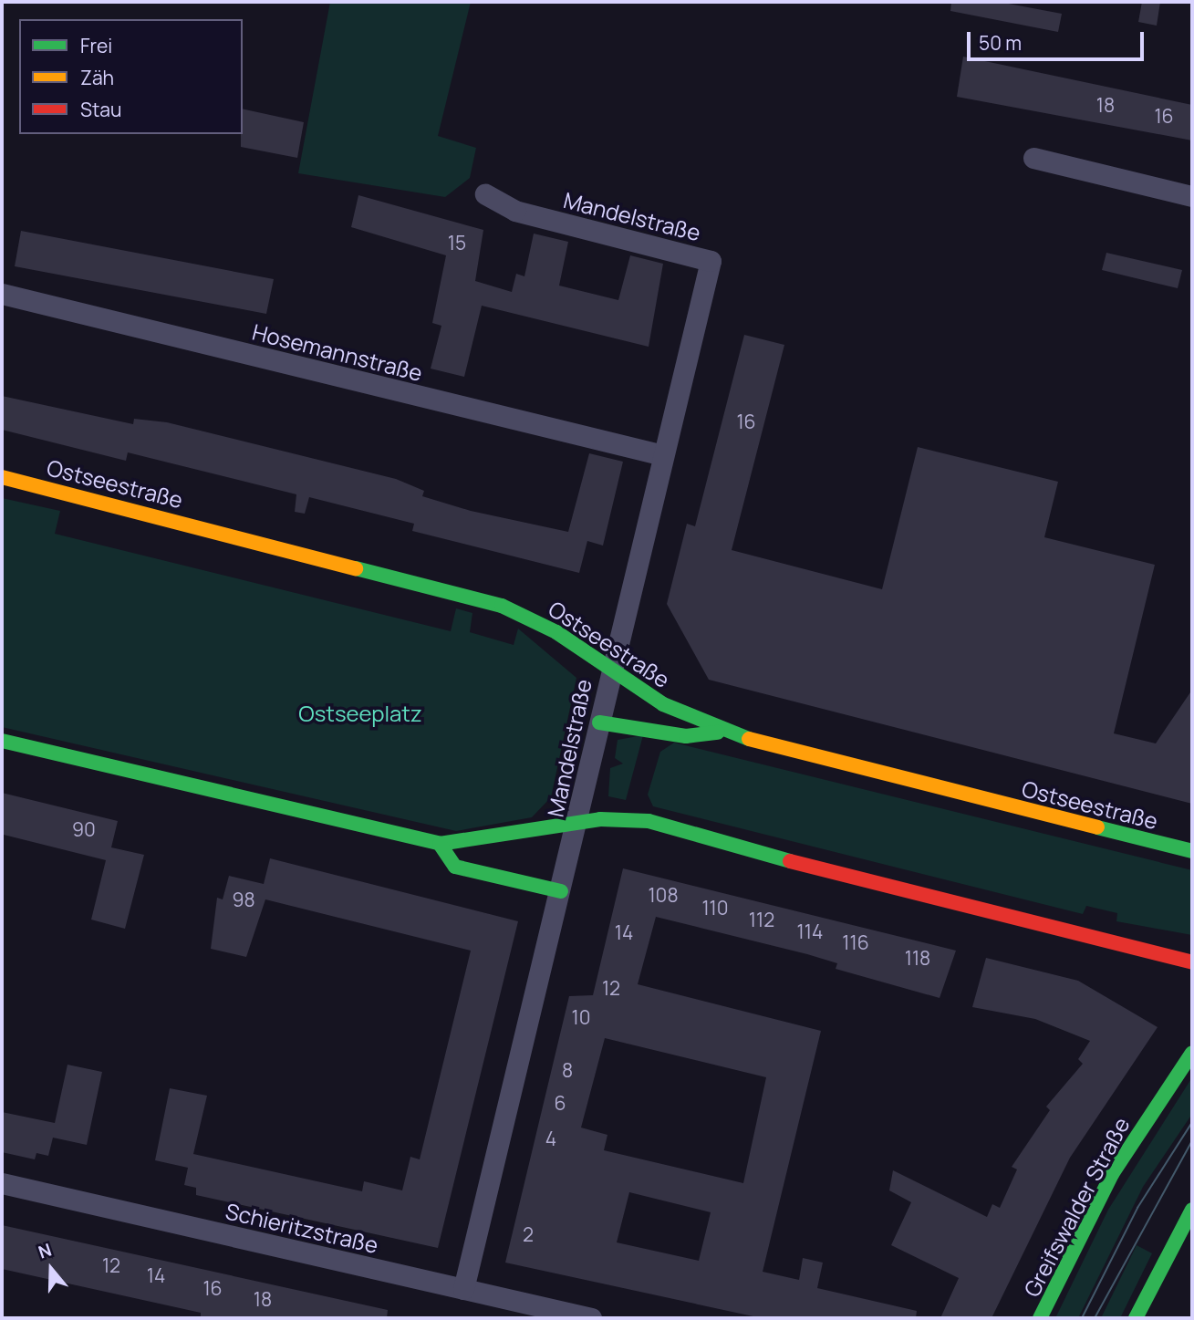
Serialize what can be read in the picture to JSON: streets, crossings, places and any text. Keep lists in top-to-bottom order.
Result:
{
  "streets": {
    "main road": ["Ostseestraße", "Greifswalder Straße"],
    "street": ["Mandelstraße", "Hosemannstraße", "Schieritzstraße"]
  },
  "crossings": [
    ["Mandelstraße", "Hosemannstraße"],
    ["Mandelstraße", "Ostseestraße"],
    ["Mandelstraße", "Schieritzstraße"]
  ],
  "parks": ["Ostseeplatz"],
  "house_numbers": [
    "18",
    "16",
    "15",
    "16",
    "90",
    "108",
    "98",
    "110",
    "112",
    "114",
    "14",
    "116",
    "118",
    "12",
    "10",
    "8",
    "6",
    "4",
    "2",
    "12",
    "14",
    "16",
    "18"
  ],
  "legend": ["Frei", "Zäh", "Stau"],
  "scale_bar": "50 m",
  "north": "top"
}
